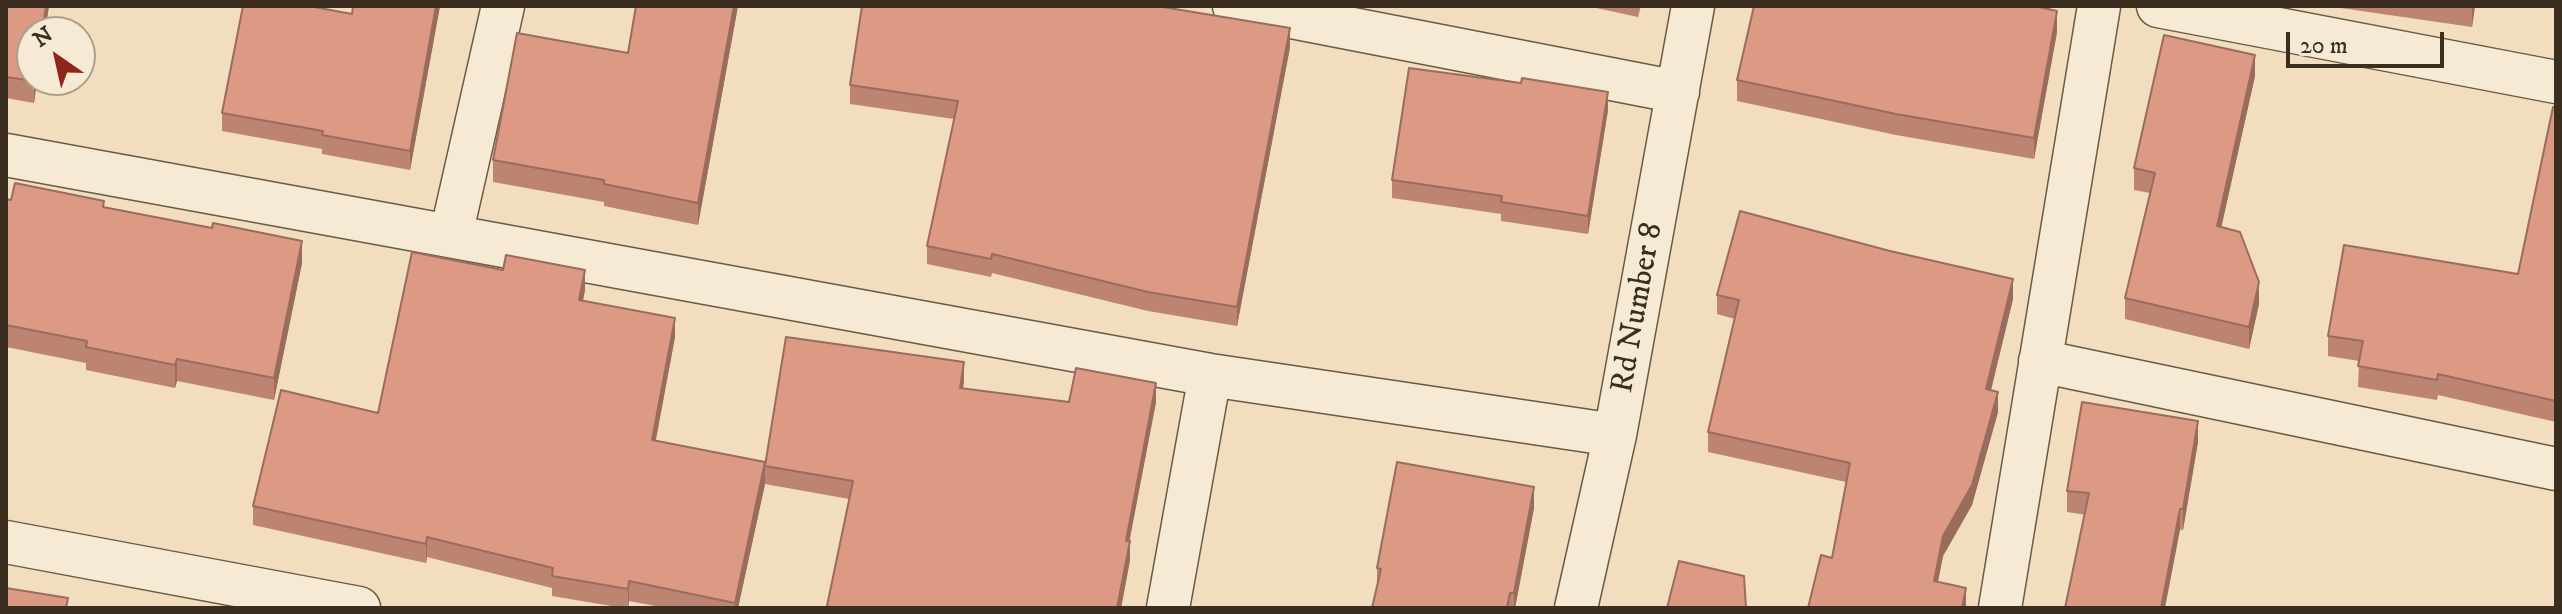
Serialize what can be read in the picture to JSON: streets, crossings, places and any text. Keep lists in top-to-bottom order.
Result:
{
  "streets": {
    "street": ["Rd Number 8"]
  },
  "scale_bar": "20 m",
  "north": "top left"
}
